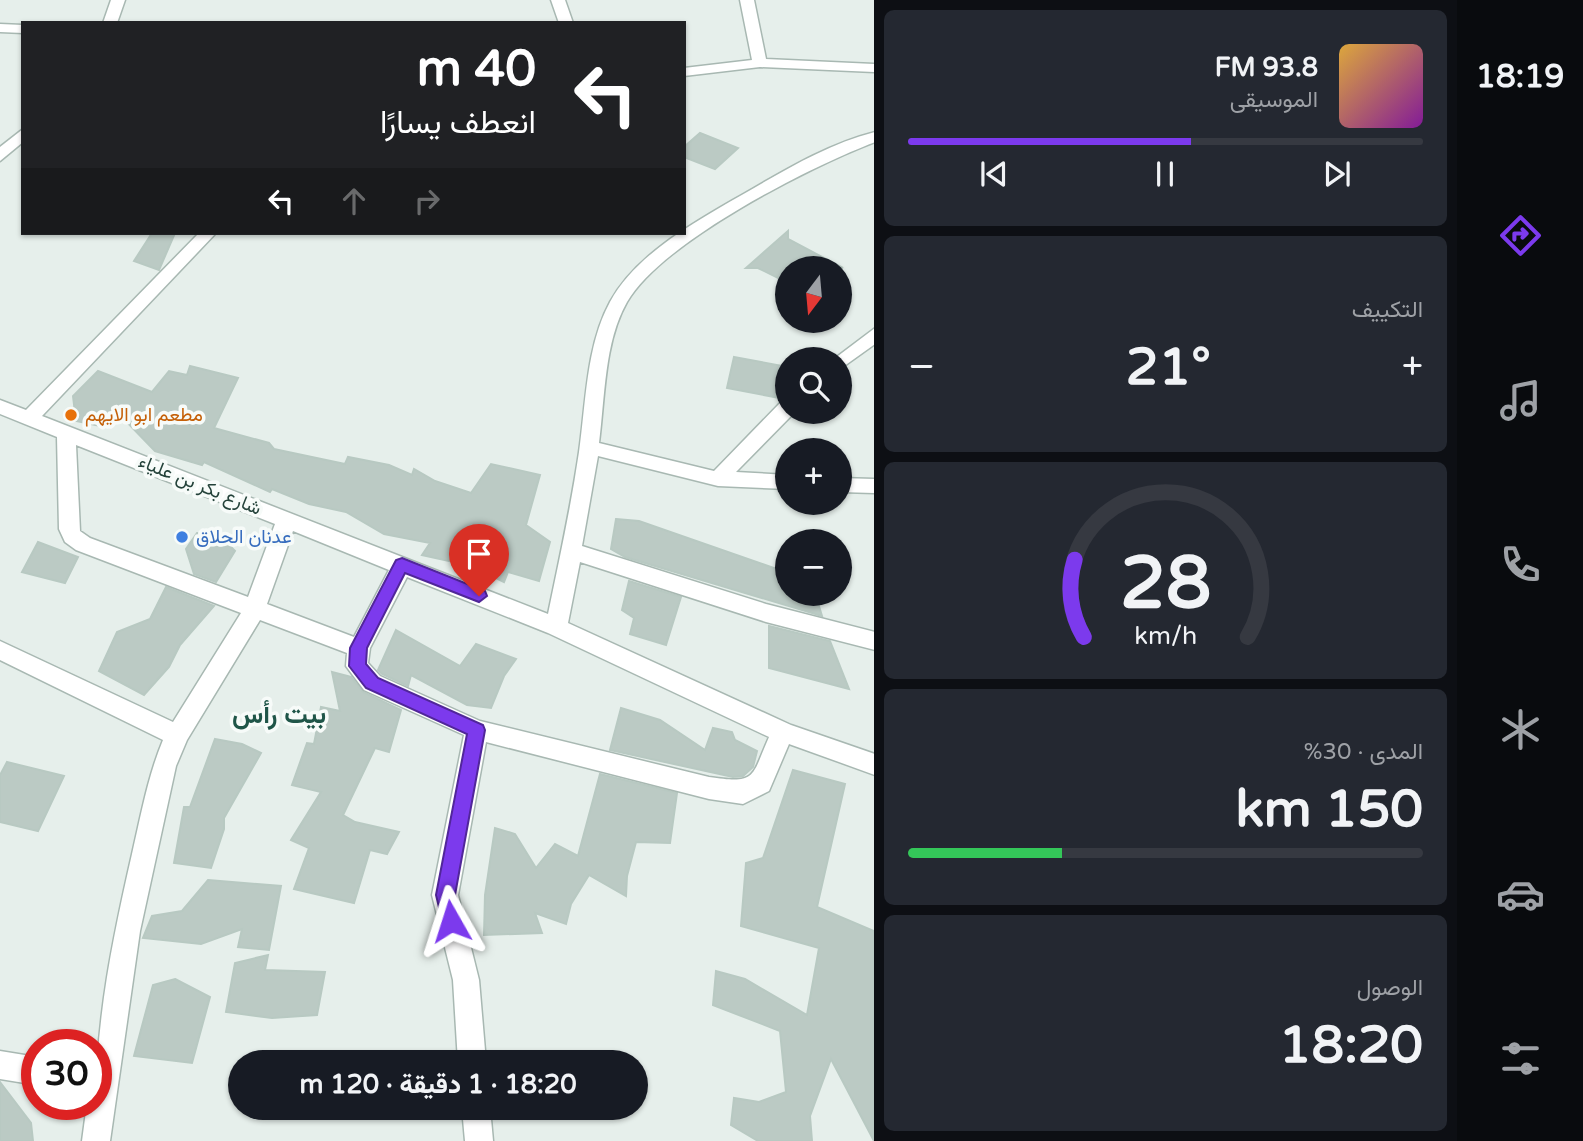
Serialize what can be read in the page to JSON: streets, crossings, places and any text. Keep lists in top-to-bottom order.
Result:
{
  "streets": {
    "street": ["شارع بكر بن علياء"]
  },
  "districts": ["بيت رأس"],
  "places": ["مطعم ابو الايهم", "عدنان الحلاق"],
  "north": "bottom",
  "page": {
    "tabs": "18:19",
    "turn": ["40 m", "انعطف يسارًا"],
    "song": ["93.8 FM", "الموسيقى"],
    "tile": [
      "التكييف",
      ["المدى · 30%", "150 km"],
      ["الوصول", "18:20"]
    ],
    "map_buttons": ["+", "−"],
    "heat": ["−", "21°", "+"],
    "limit": "30",
    "trip": "18:20 · 1 دقيقة · 120 m",
    "gauge": ["28", "km/h"]
  }
}
